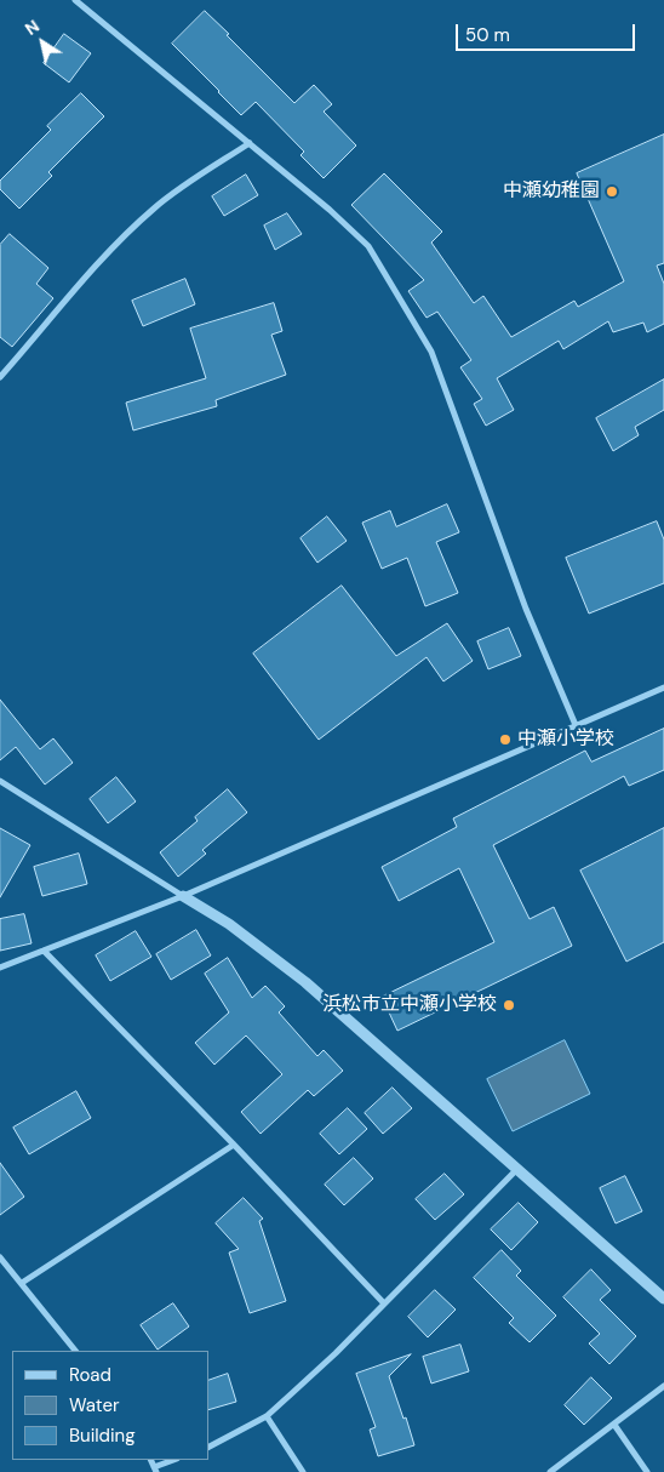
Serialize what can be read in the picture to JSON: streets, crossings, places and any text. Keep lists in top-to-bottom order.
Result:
{
  "places": ["中瀬幼稚園", "中瀬小学校", "浜松市立中瀬小学校"],
  "legend": ["Road", "Water", "Building"],
  "scale_bar": "50 m",
  "north": "top left"
}
